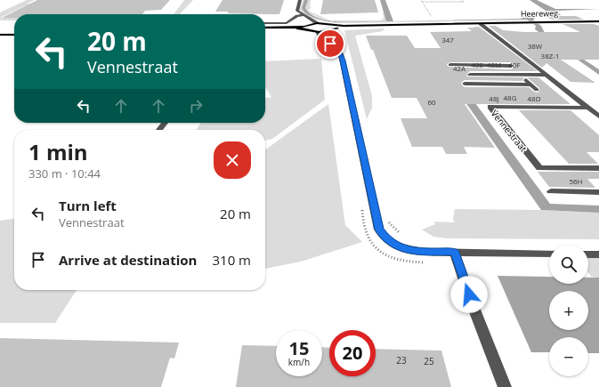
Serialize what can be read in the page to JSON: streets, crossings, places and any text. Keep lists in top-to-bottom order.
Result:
{
  "streets": {
    "main road": ["Heereweg"],
    "street": ["Vennestraat"]
  },
  "house_numbers": [
    "347",
    "38W",
    "38Z-1",
    "40S",
    "40M",
    "40F",
    "42A",
    "48G",
    "48J",
    "48D",
    "60",
    "56H",
    "23",
    "25"
  ],
  "page": {
    "turn": ["20 m", "Vennestraat"],
    "heading": ["1 min", "330 m · 10:44"],
    "list": [
      {
        "name": "Turn left",
        "note": "Vennestraat",
        "value": "20 m"
      },
      {
        "name": "Arrive at destination",
        "value": "310 m"
      }
    ],
    "map_buttons": ["+", "−"],
    "speed": "15 km/h",
    "limit": "20"
  }
}
